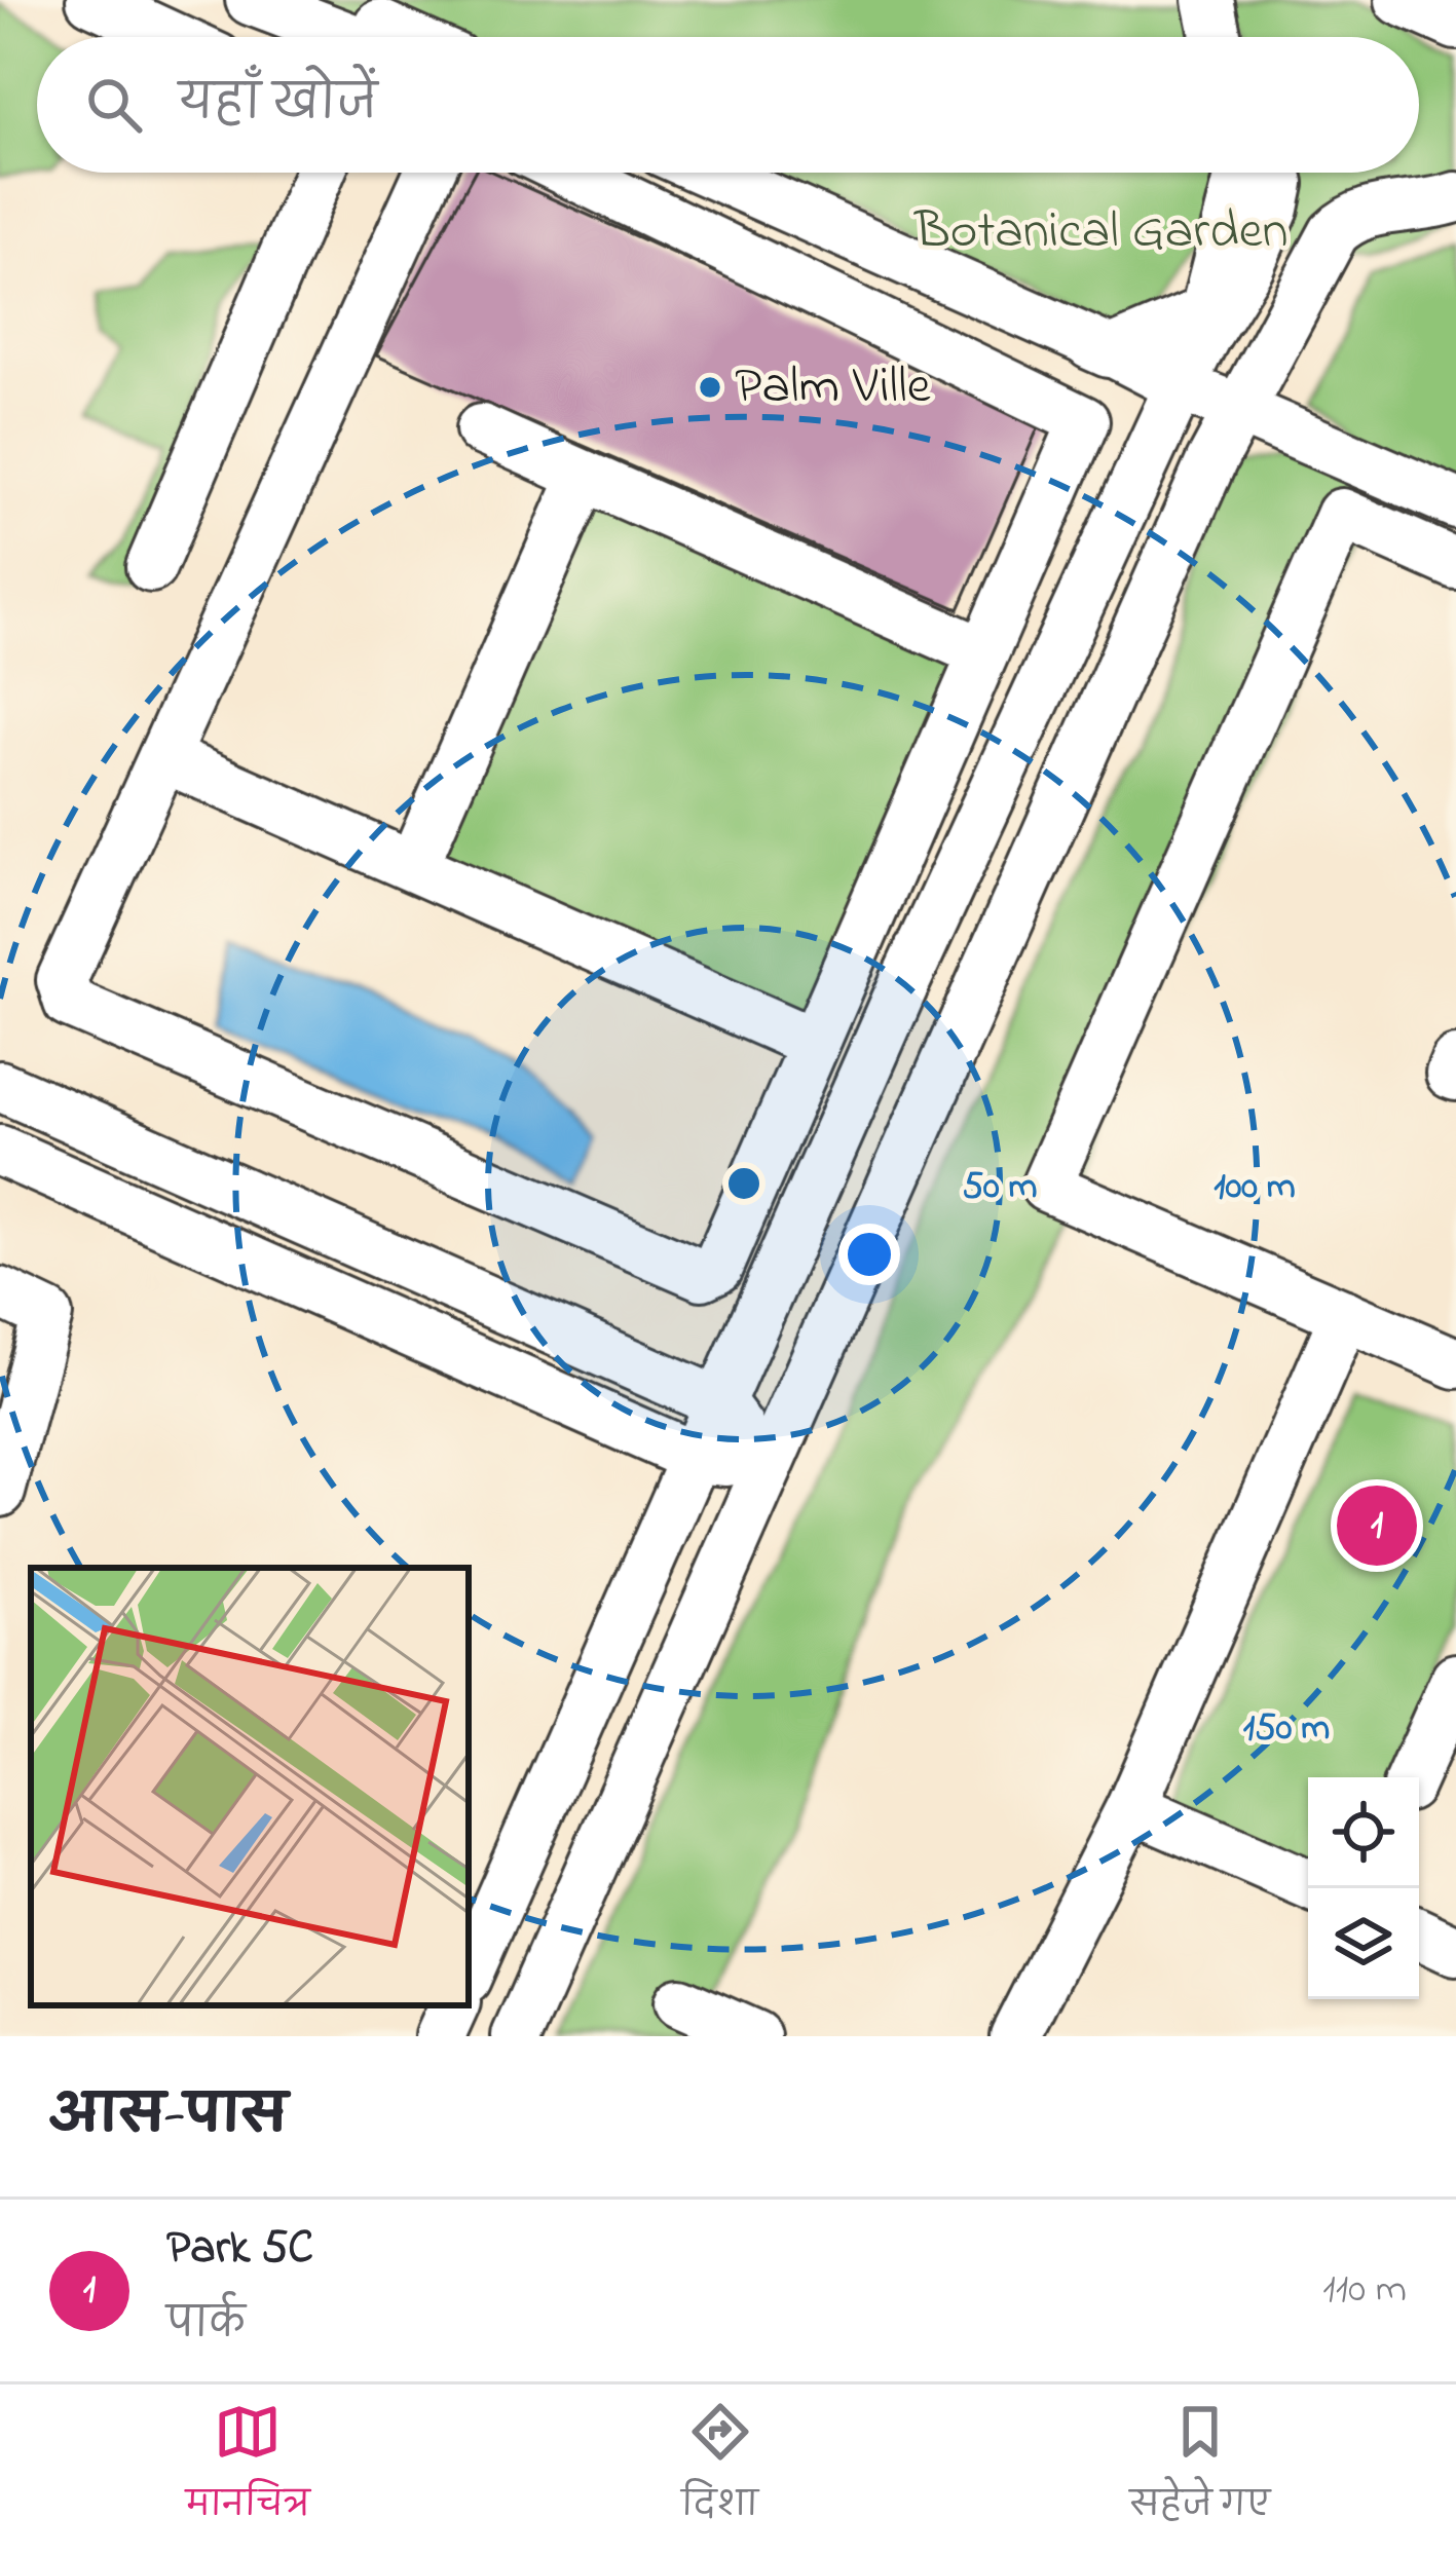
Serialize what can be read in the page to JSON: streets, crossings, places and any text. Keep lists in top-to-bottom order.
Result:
{
  "parks": ["Botanical Garden"],
  "places": ["Palm Ville"],
  "page": {
    "search": "यहाँ खोजें",
    "pins": "1",
    "heading": "आस-पास",
    "list": [
      {
        "mark": "1",
        "name": "Park 5C",
        "note": "पार्क",
        "value": "110 m"
      }
    ],
    "nav": ["मानचित्र", "दिशा", "सहेजे गए"]
  },
  "rings": ["50 m", "100 m", "150 m"]
}
